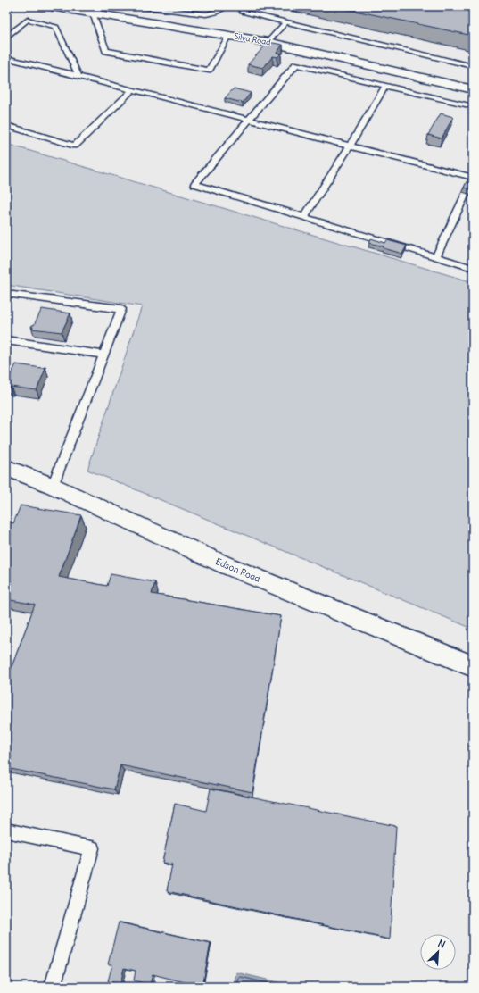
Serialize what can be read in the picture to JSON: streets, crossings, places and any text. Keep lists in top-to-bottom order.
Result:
{
  "streets": {
    "street": ["Silva Road", "Edson Road"]
  },
  "north": "top right"
}
